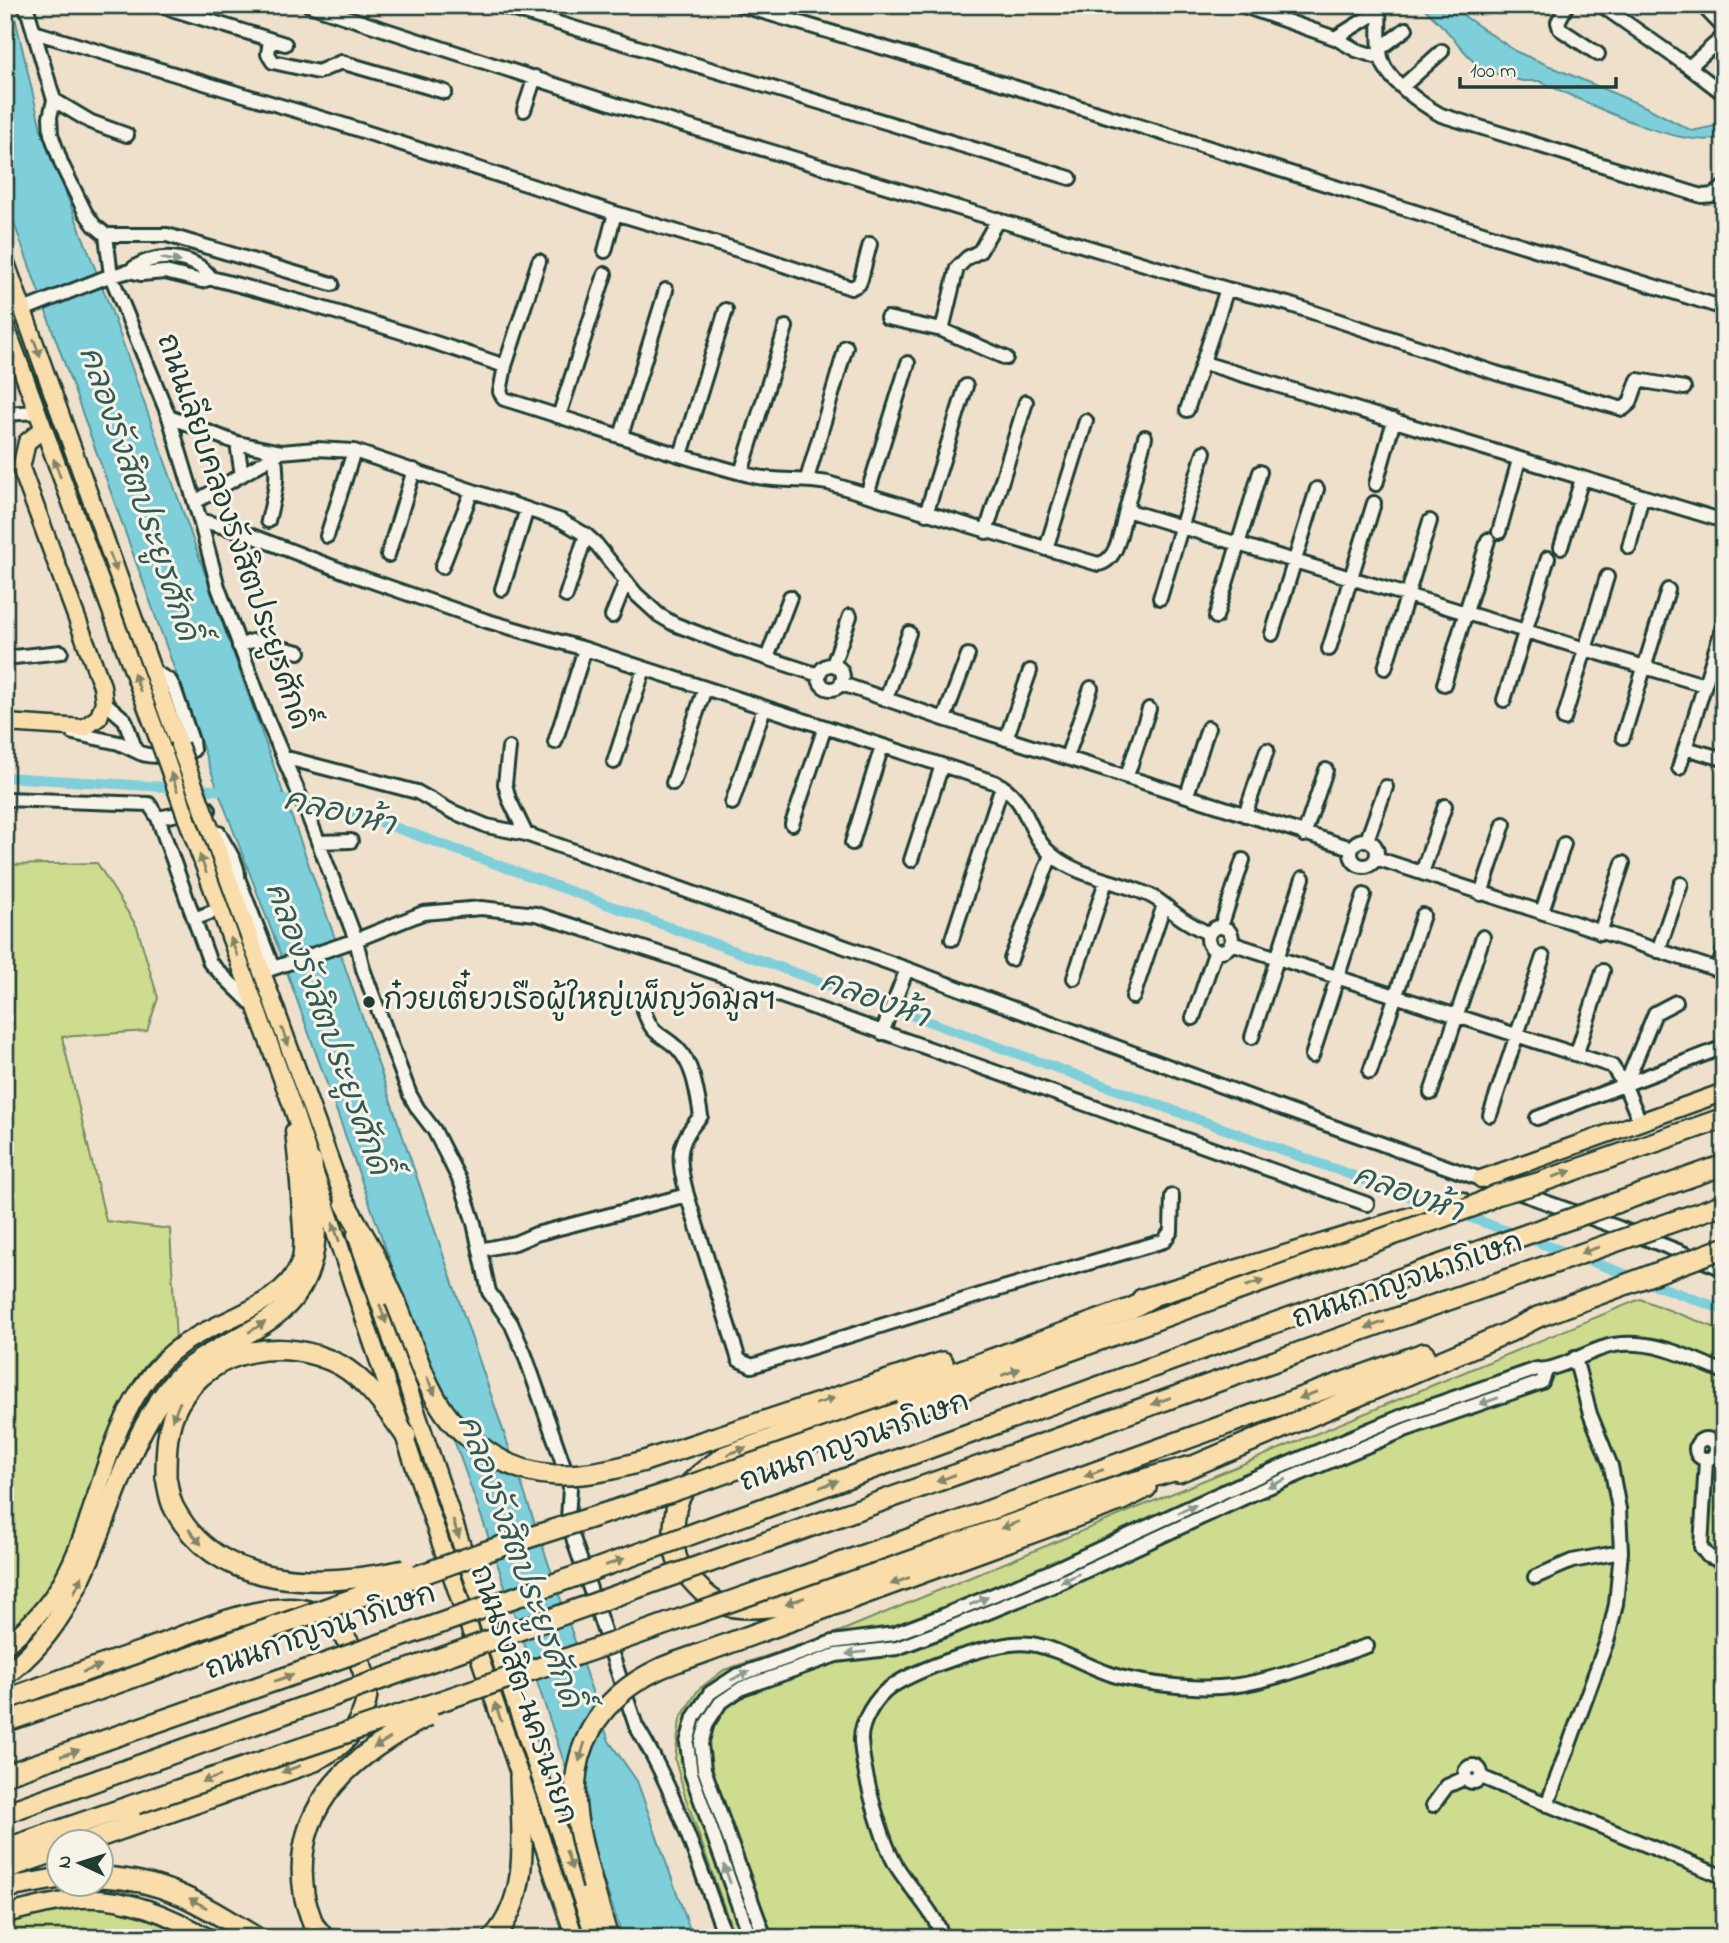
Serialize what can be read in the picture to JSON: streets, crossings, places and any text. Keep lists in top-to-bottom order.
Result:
{
  "streets": {
    "highway": ["ถนนกาญจนาภิเษก"],
    "main road": ["ถนนรังสิต-นครนายก"],
    "street": ["ถนนเลียบคลองรังสิตประยูรศักดิ์"]
  },
  "water": ["คลองรังสิตประยูรศักดิ์", "คลองห้า"],
  "places": ["ก๋วยเตี๋ยวเรือผู้ใหญ่เพ็ญวัดมูลฯ"],
  "scale_bar": "100 m",
  "north": "left"
}
